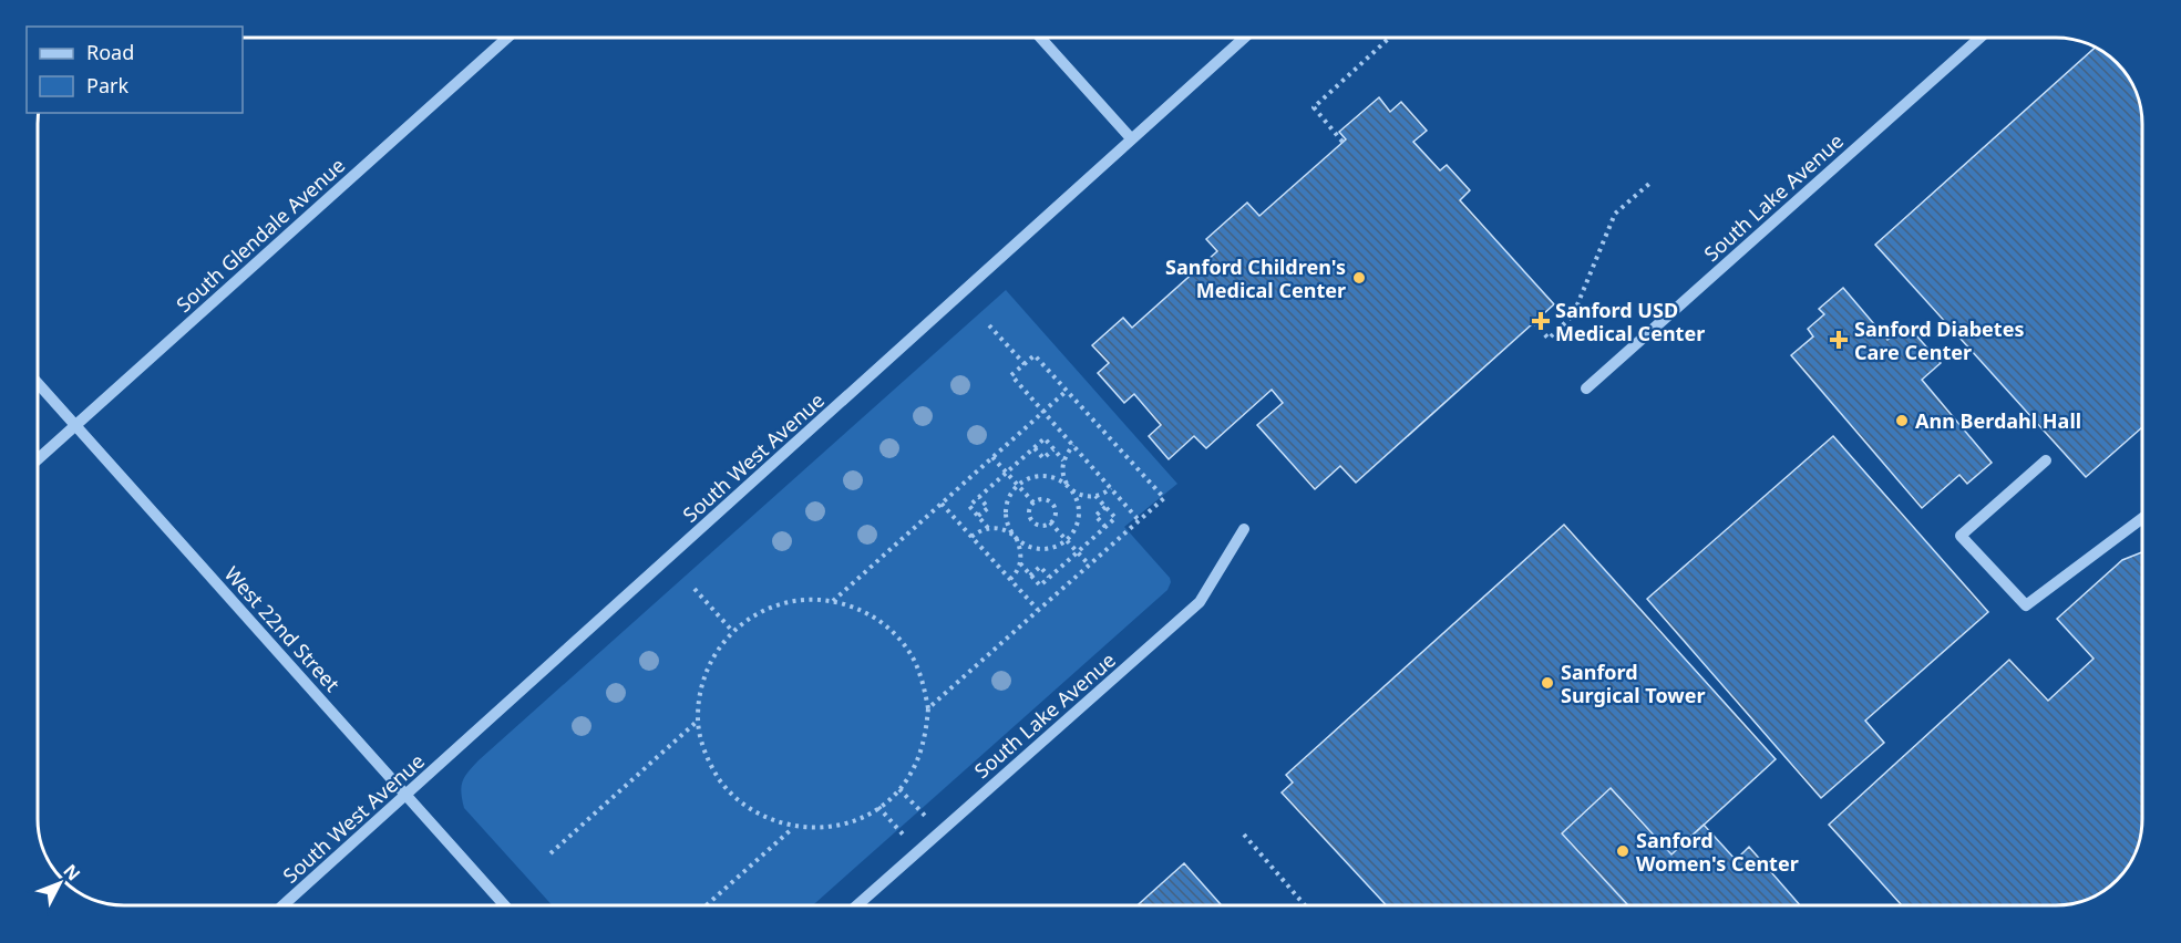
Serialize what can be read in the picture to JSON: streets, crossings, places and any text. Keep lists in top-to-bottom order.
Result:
{
  "streets": {
    "street": [
      "South Lake Avenue",
      "South Glendale Avenue",
      "South West Avenue",
      "West 22nd Street"
    ]
  },
  "crossings": [
    ["South Glendale Avenue", "West 22nd Street"],
    ["South West Avenue", "West 22nd Street"]
  ],
  "places": {
    "other": [
      "Sanford Children's Medical Center",
      "Ann Berdahl Hall",
      "Sanford Surgical Tower",
      "Sanford Women's Center"
    ],
    "health": ["Sanford USD Medical Center", "Sanford Diabetes Care Center"]
  },
  "legend": ["Road", "Park"],
  "north": "top right"
}
